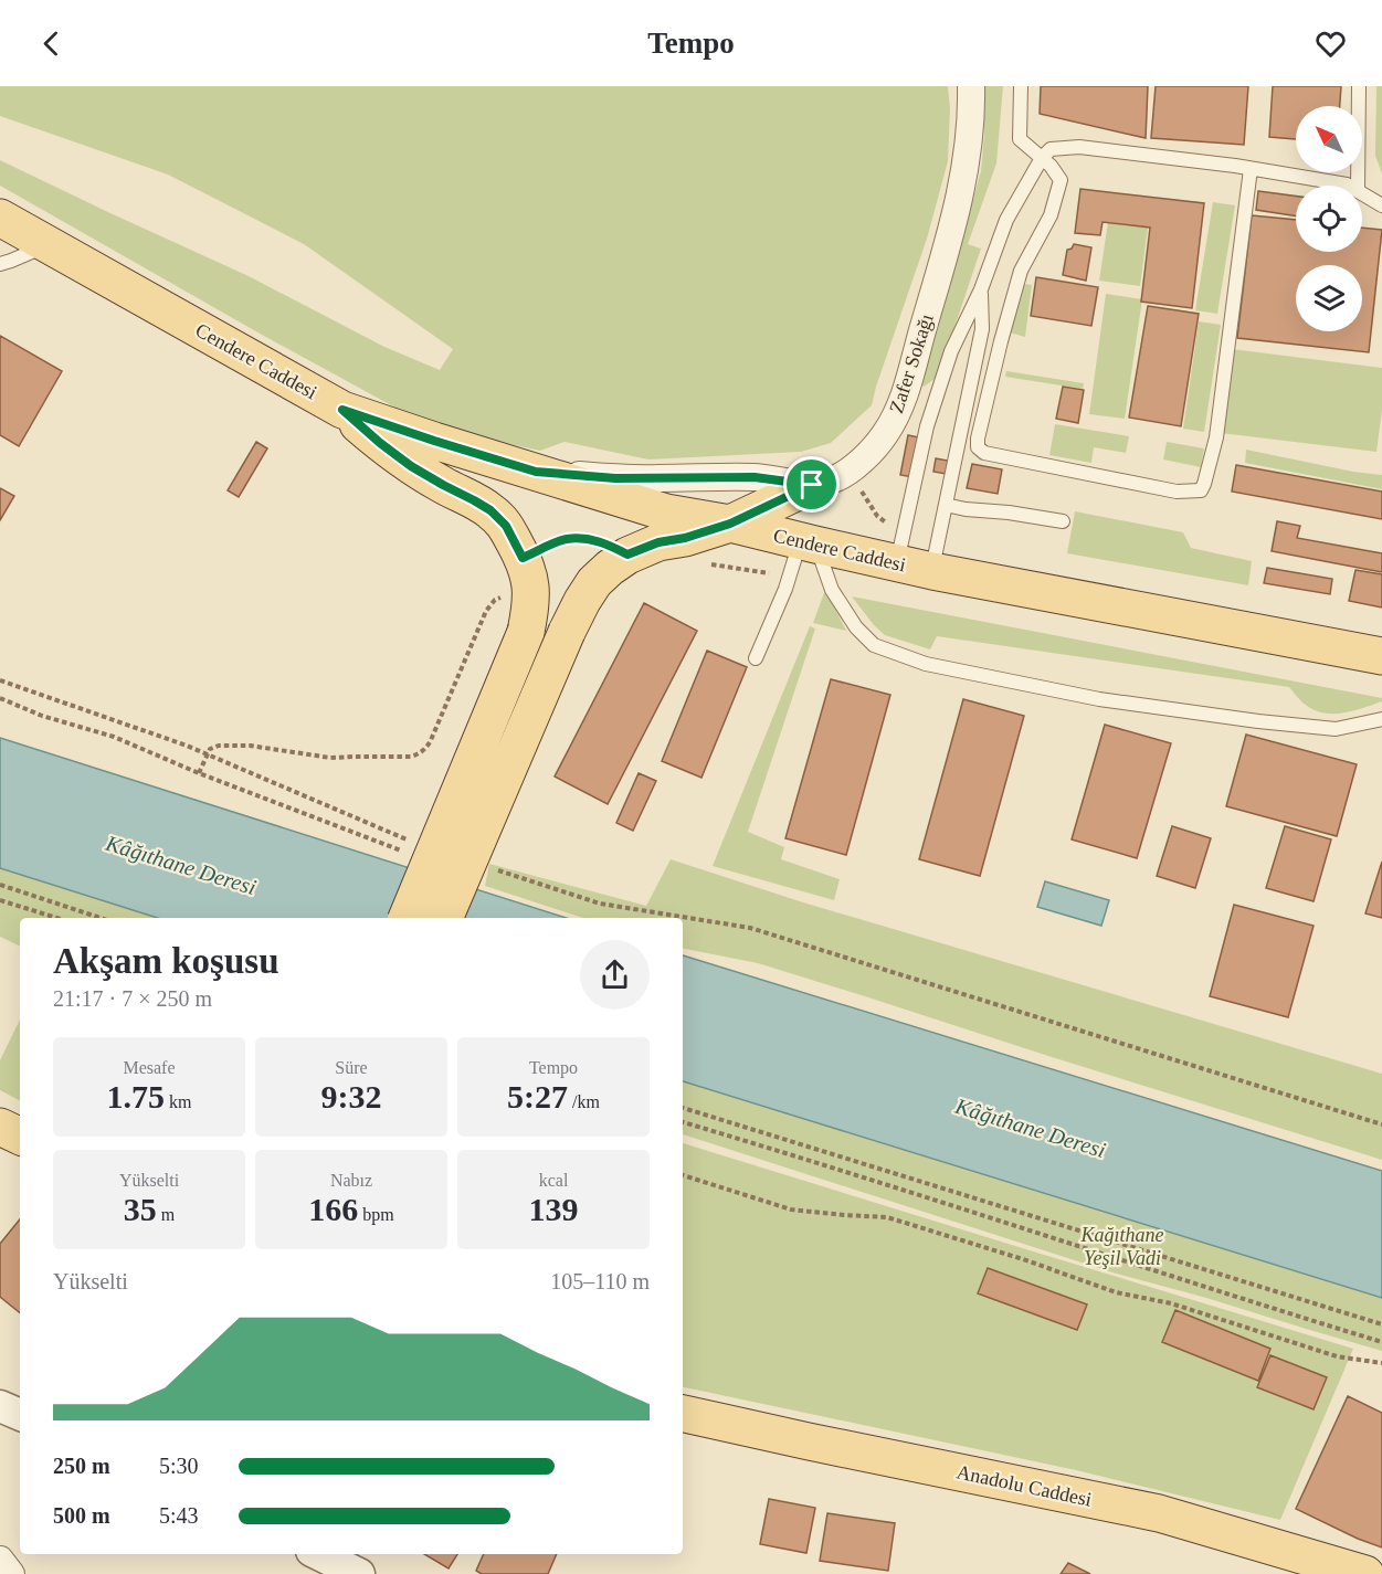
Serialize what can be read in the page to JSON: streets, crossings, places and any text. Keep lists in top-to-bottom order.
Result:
{
  "streets": {
    "main road": ["Cendere Caddesi", "Anadolu Caddesi"],
    "street": ["Zafer Sokağı"]
  },
  "crossings": [
    ["Cendere Caddesi", "Zafer Sokağı"]
  ],
  "water": ["Kâğıthane Deresi"],
  "parks": ["Kağıthane Yeşil Vadi"],
  "north": "top left",
  "page": {
    "header": "Tempo",
    "heading": ["Akşam koşusu", "21:17 · 7 × 250 m"],
    "stats": [
      ["Mesafe", "1.75 km"],
      ["Süre", "9:32"],
      ["Tempo", "5:27 /km"],
      ["Yükselti", "35 m"],
      ["Nabız", "166 bpm"],
      ["kcal", "139"]
    ],
    "chart": ["Yükselti", "105–110 m"],
    "list": [
      {
        "name": "250 m",
        "note": "5:30"
      },
      {
        "name": "500 m",
        "note": "5:43"
      }
    ]
  }
}
